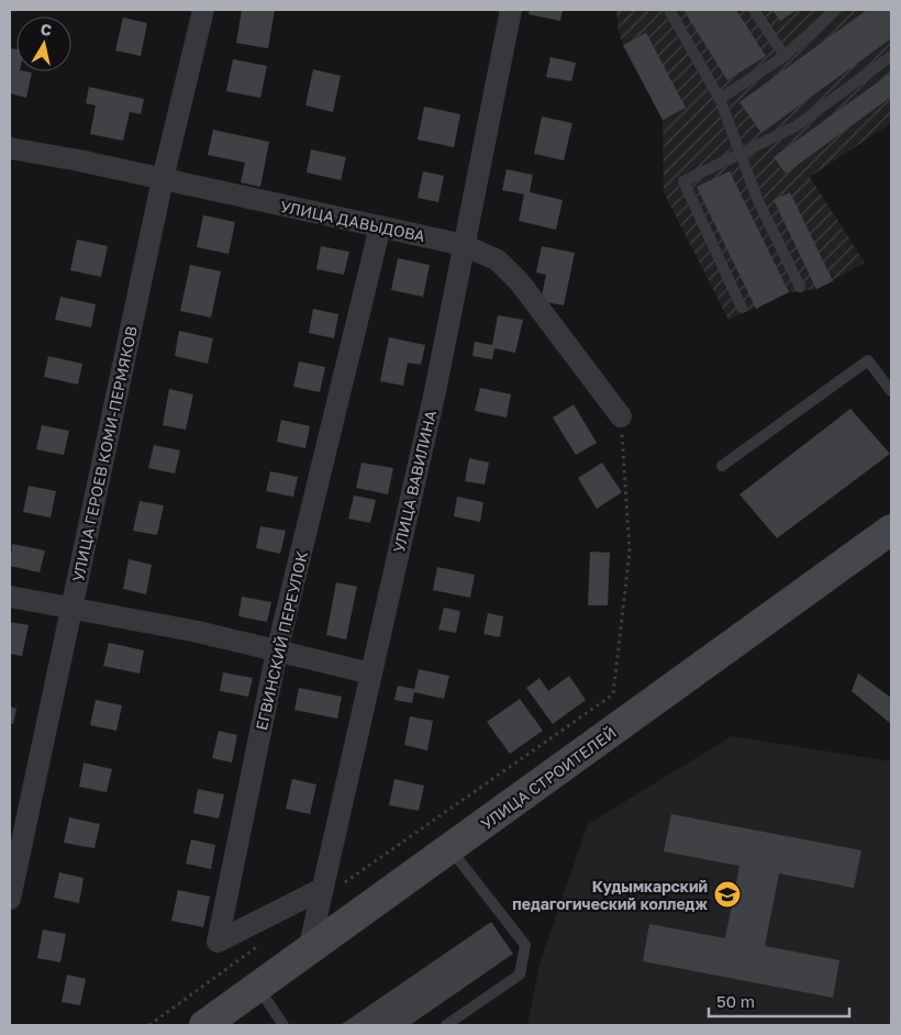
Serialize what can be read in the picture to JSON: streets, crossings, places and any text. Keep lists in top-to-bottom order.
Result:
{
  "streets": {
    "main road": ["УЛИЦА СТРОИТЕЛЕЙ"],
    "street": [
      "УЛИЦА ДАВЫДОВА",
      "УЛИЦА ГЕРОЕВ КОМИ-ПЕРМЯКОВ",
      "УЛИЦА ВАВИЛИНА",
      "ЕГВИНСКИЙ ПЕРЕУЛОК"
    ]
  },
  "crossings": [
    ["УЛИЦА ДАВЫДОВА", "УЛИЦА ГЕРОЕВ КОМИ-ПЕРМЯКОВ"],
    ["УЛИЦА ДАВЫДОВА", "УЛИЦА ВАВИЛИНА"],
    ["УЛИЦА ДАВЫДОВА", "ЕГВИНСКИЙ ПЕРЕУЛОК"],
    ["УЛИЦА ВАВИЛИНА", "ЕГВИНСКИЙ ПЕРЕУЛОК"],
    ["УЛИЦА ВАВИЛИНА", "УЛИЦА СТРОИТЕЛЕЙ"]
  ],
  "places": {
    "school or university": ["Кудымкарский педагогический колледж"]
  },
  "scale_bar": "50 m",
  "north": "top"
}
